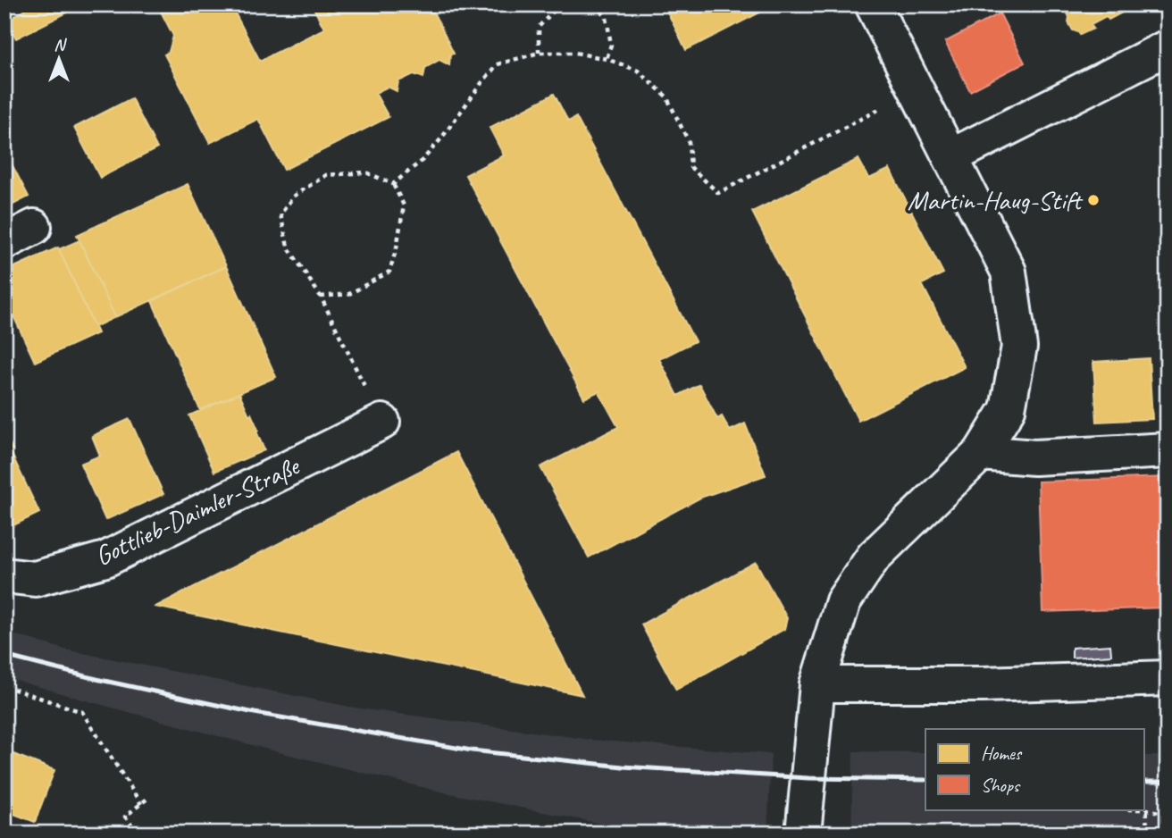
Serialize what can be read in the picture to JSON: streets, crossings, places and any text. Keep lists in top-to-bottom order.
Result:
{
  "streets": {
    "street": ["Gottlieb-Daimler-Straße"]
  },
  "places": ["Martin-Haug-Stift"],
  "legend": ["Homes", "Shops"],
  "north": "top"
}
